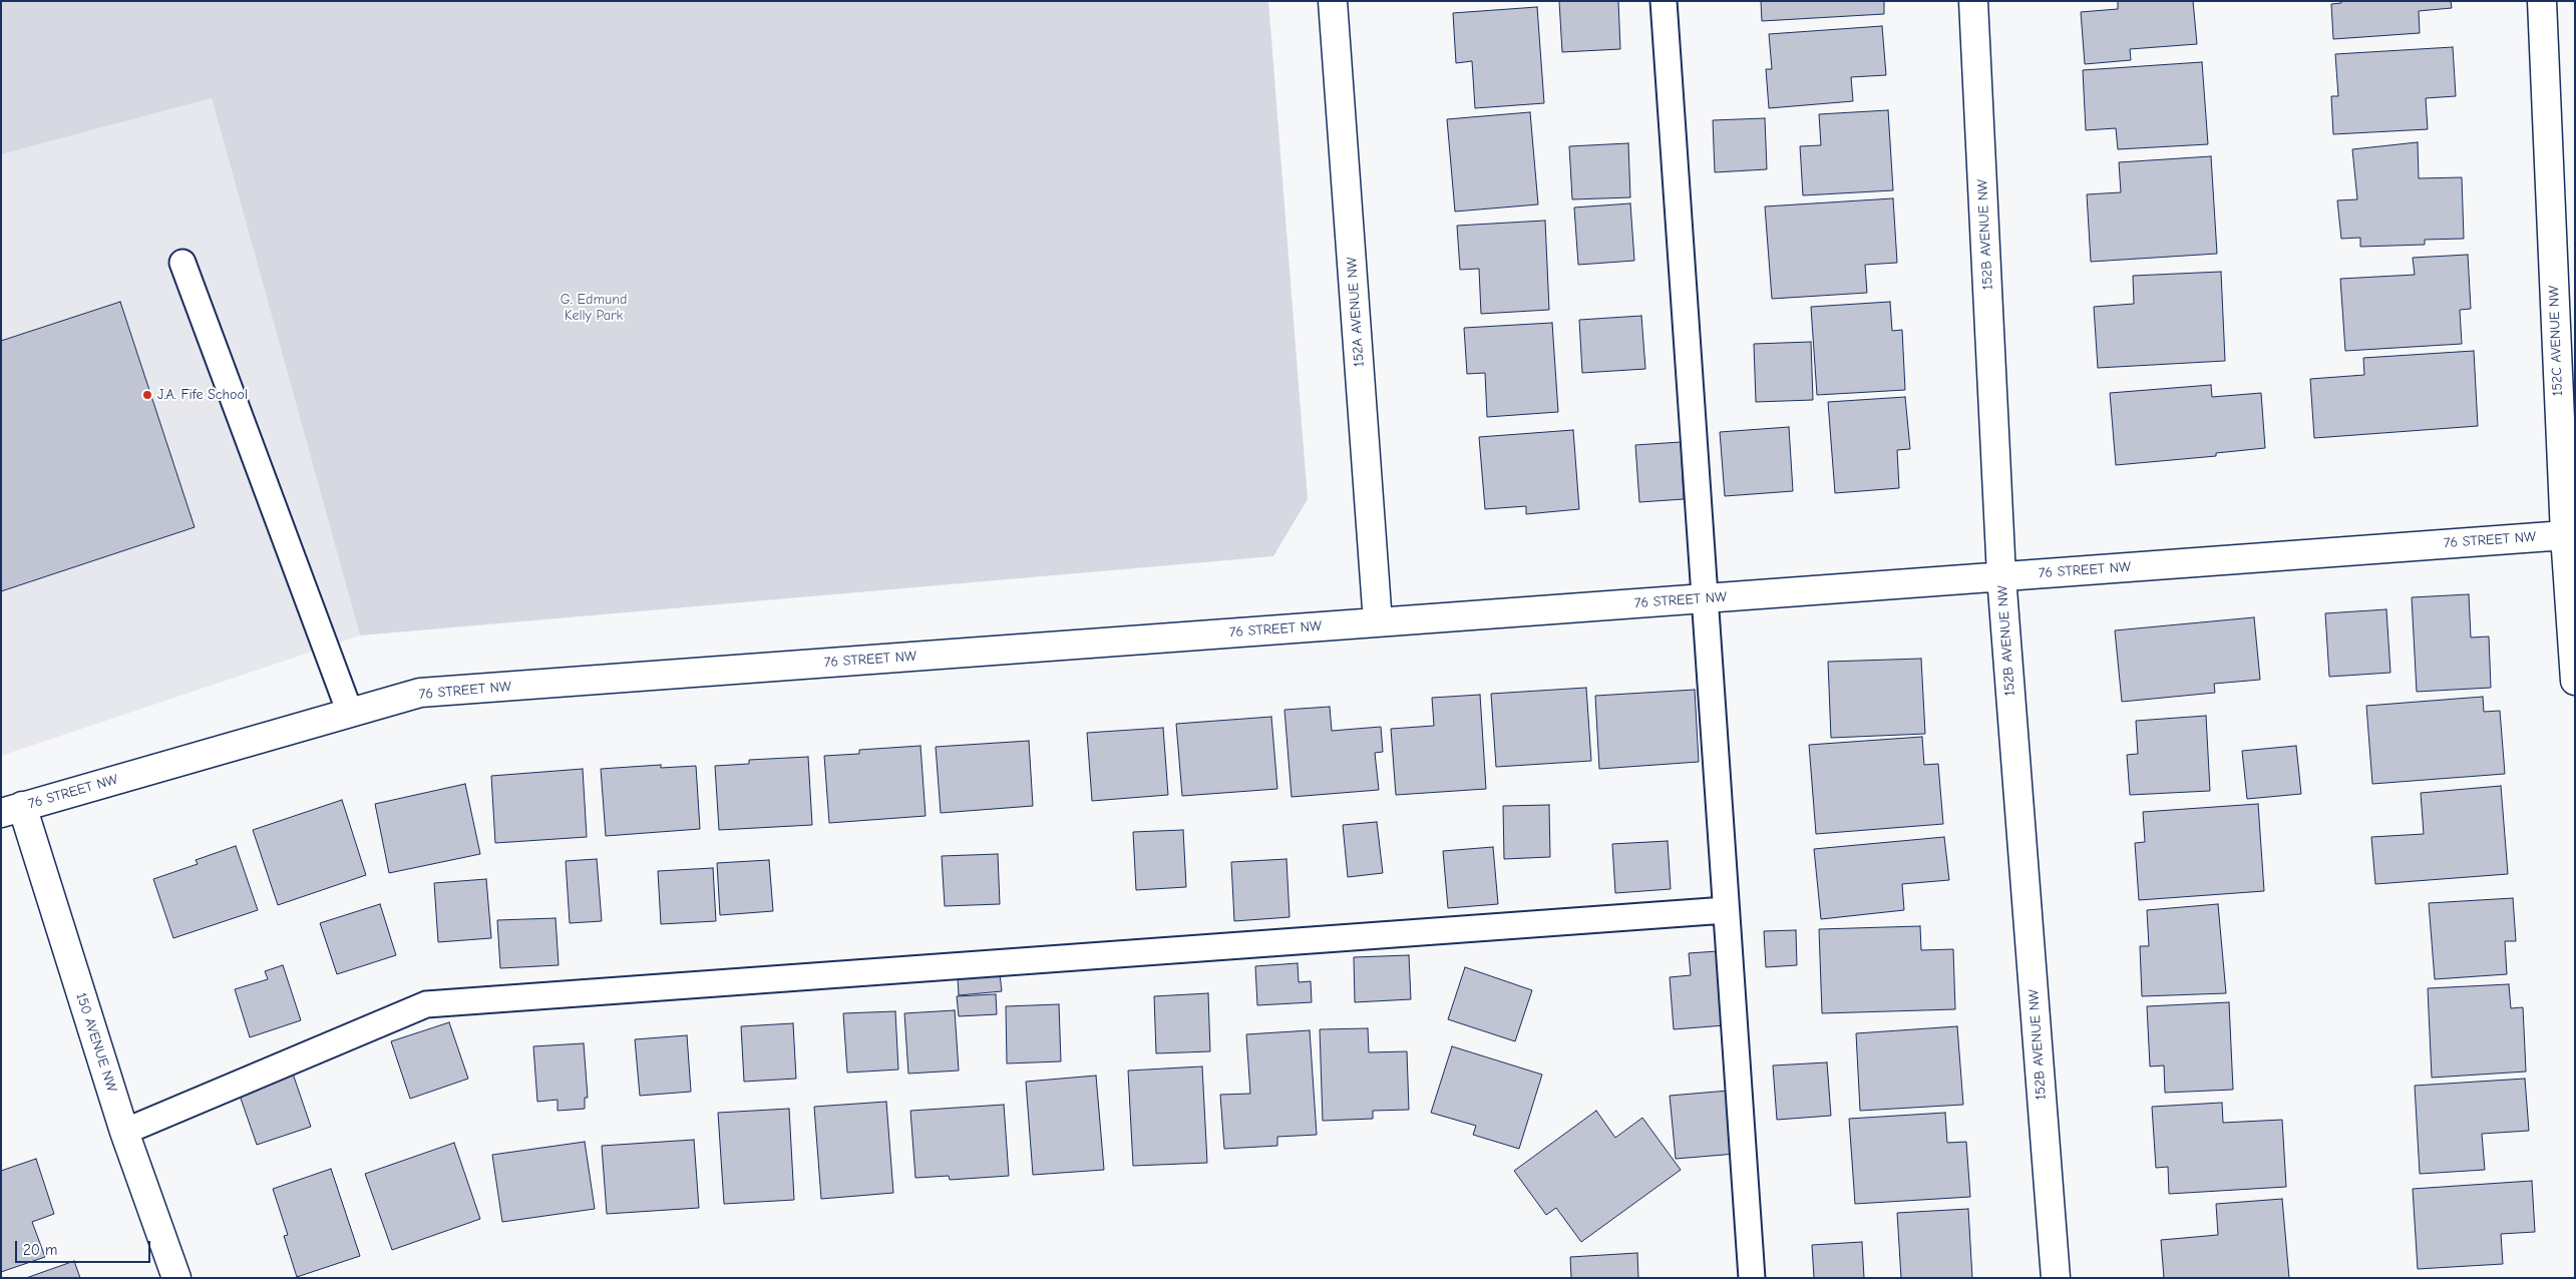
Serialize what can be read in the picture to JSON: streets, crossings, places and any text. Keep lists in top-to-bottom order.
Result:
{
  "streets": {
    "street": [
      "152B AVENUE NW",
      "152A AVENUE NW",
      "152C AVENUE NW",
      "76 STREET NW",
      "150 AVENUE NW"
    ]
  },
  "crossings": [
    ["152B AVENUE NW", "76 STREET NW"],
    ["152A AVENUE NW", "76 STREET NW"],
    ["152C AVENUE NW", "76 STREET NW"],
    ["76 STREET NW", "150 AVENUE NW"]
  ],
  "parks": ["G. Edmund Kelly Park"],
  "places": ["J.A. Fife School"],
  "scale_bar": "20 m"
}
